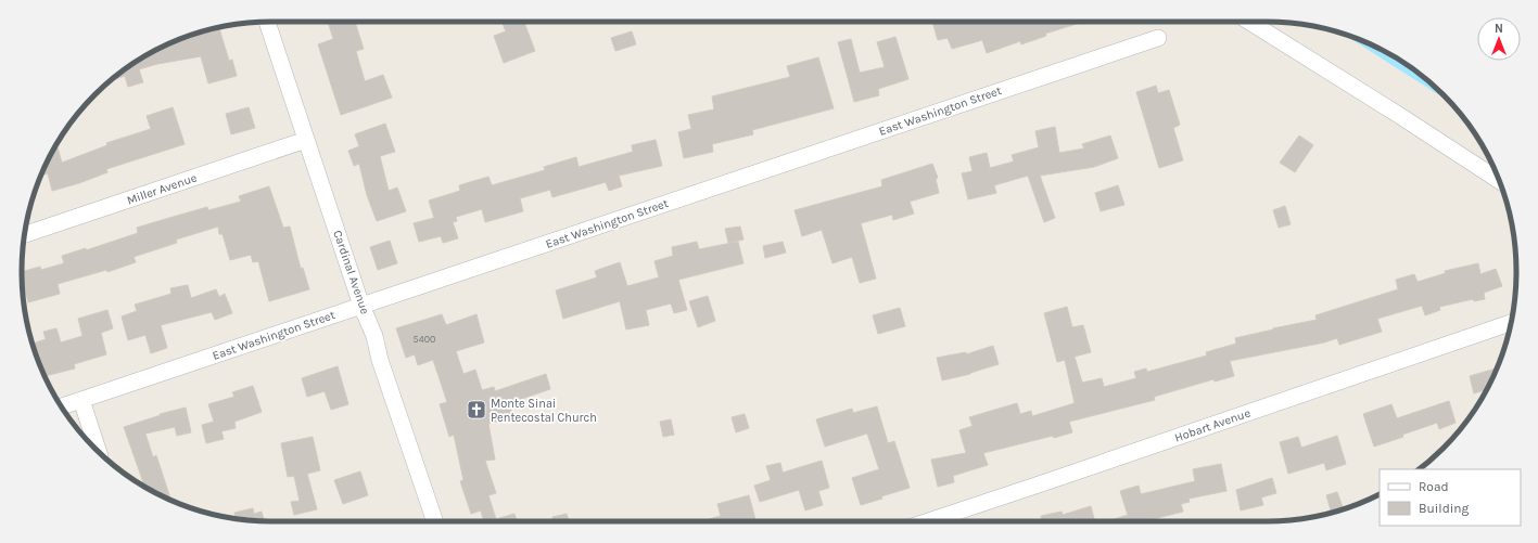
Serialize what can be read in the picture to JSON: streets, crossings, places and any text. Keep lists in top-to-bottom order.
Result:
{
  "streets": {
    "street": [
      "East Washington Street",
      "Miller Avenue",
      "Cardinal Avenue",
      "Hobart Avenue"
    ]
  },
  "crossings": [
    ["East Washington Street", "Cardinal Avenue"],
    ["Miller Avenue", "Cardinal Avenue"]
  ],
  "places": {
    "church": ["Monte Sinai Pentecostal Church"]
  },
  "house_numbers": ["5400"],
  "legend": ["Road", "Building"],
  "north": "top"
}
